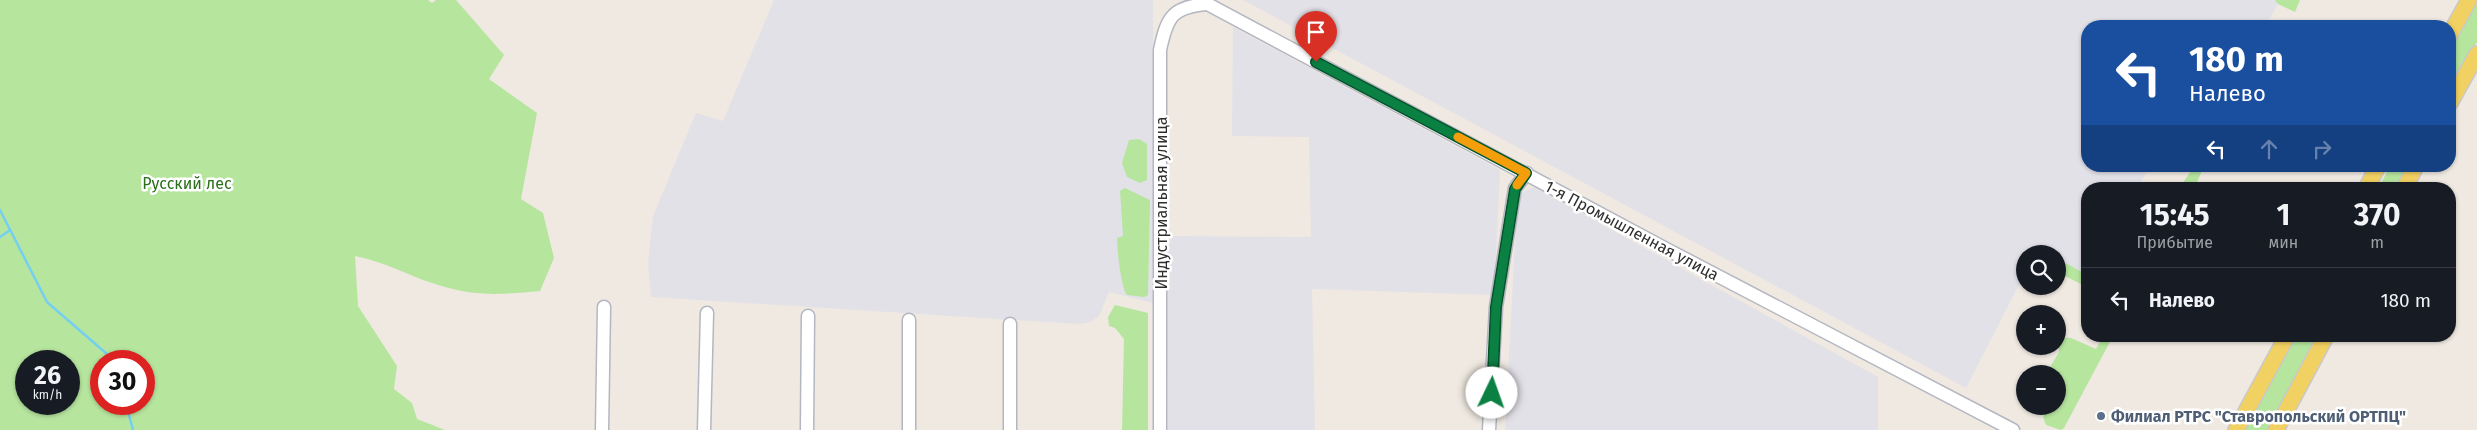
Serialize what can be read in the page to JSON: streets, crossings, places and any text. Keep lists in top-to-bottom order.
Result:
{
  "streets": {
    "street": ["Индустриальная улица", "1-я Промышленная улица"]
  },
  "crossings": [
    ["Индустриальная улица", "1-я Промышленная улица"]
  ],
  "parks": ["Русский лес"],
  "places": ["Филиал РТРС \"Ставропольский ОРТПЦ\""],
  "page": {
    "turn": ["180 m", "Налево"],
    "eta": [
      "15:45",
      "Прибытие",
      "1",
      "мин",
      "370",
      "m"
    ],
    "map_buttons": ["+", "−"],
    "list": [
      {
        "name": "Налево",
        "value": "180 m"
      }
    ],
    "speed": "26 km/h",
    "limit": "30"
  }
}
